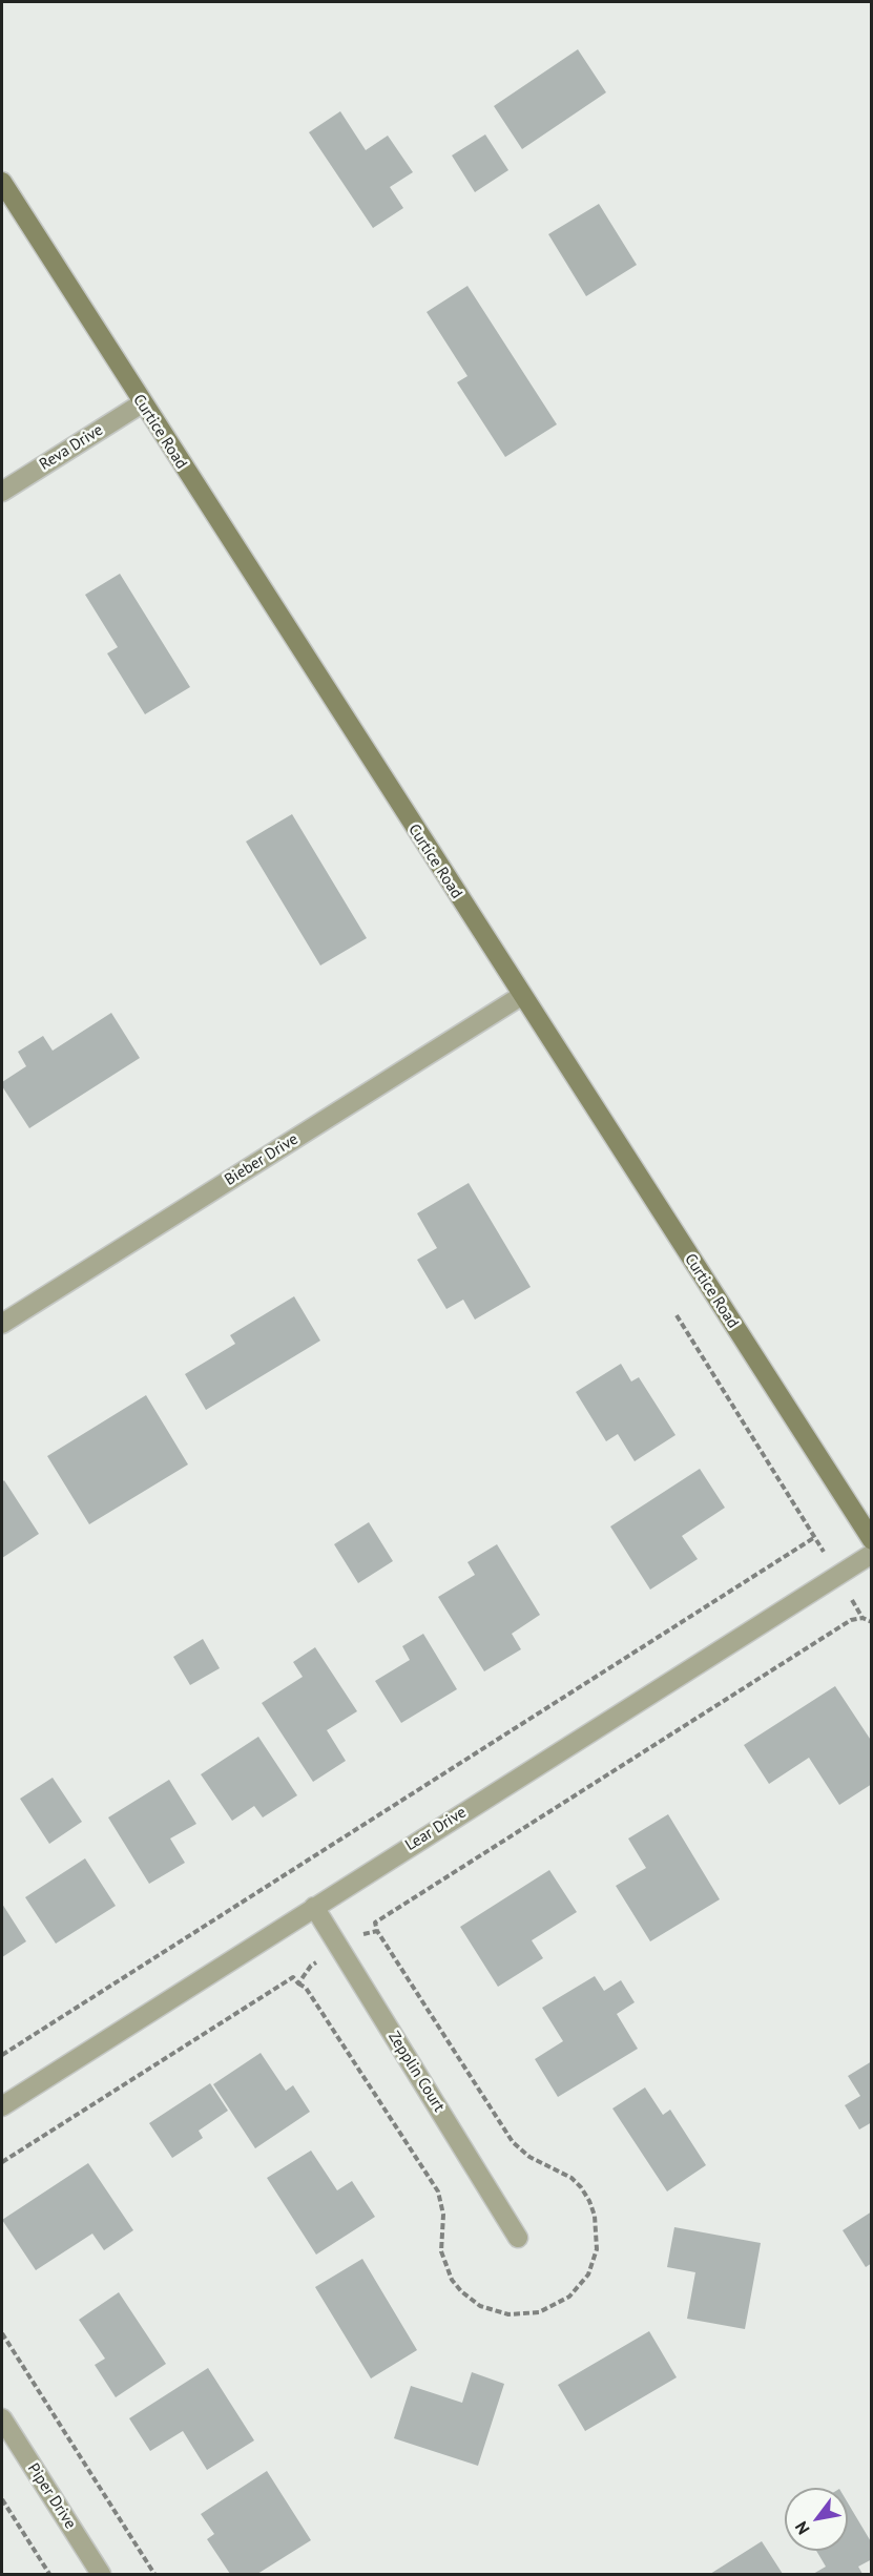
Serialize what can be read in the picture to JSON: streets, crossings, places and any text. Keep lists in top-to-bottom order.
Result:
{
  "streets": {
    "street": [
      "Curtice Road",
      "Reva Drive",
      "Bieber Drive",
      "Lear Drive",
      "Zepplin Court",
      "Piper Drive"
    ]
  },
  "crossings": [
    ["Curtice Road", "Reva Drive"],
    ["Curtice Road", "Bieber Drive"],
    ["Lear Drive", "Zepplin Court"]
  ],
  "north": "bottom left"
}
